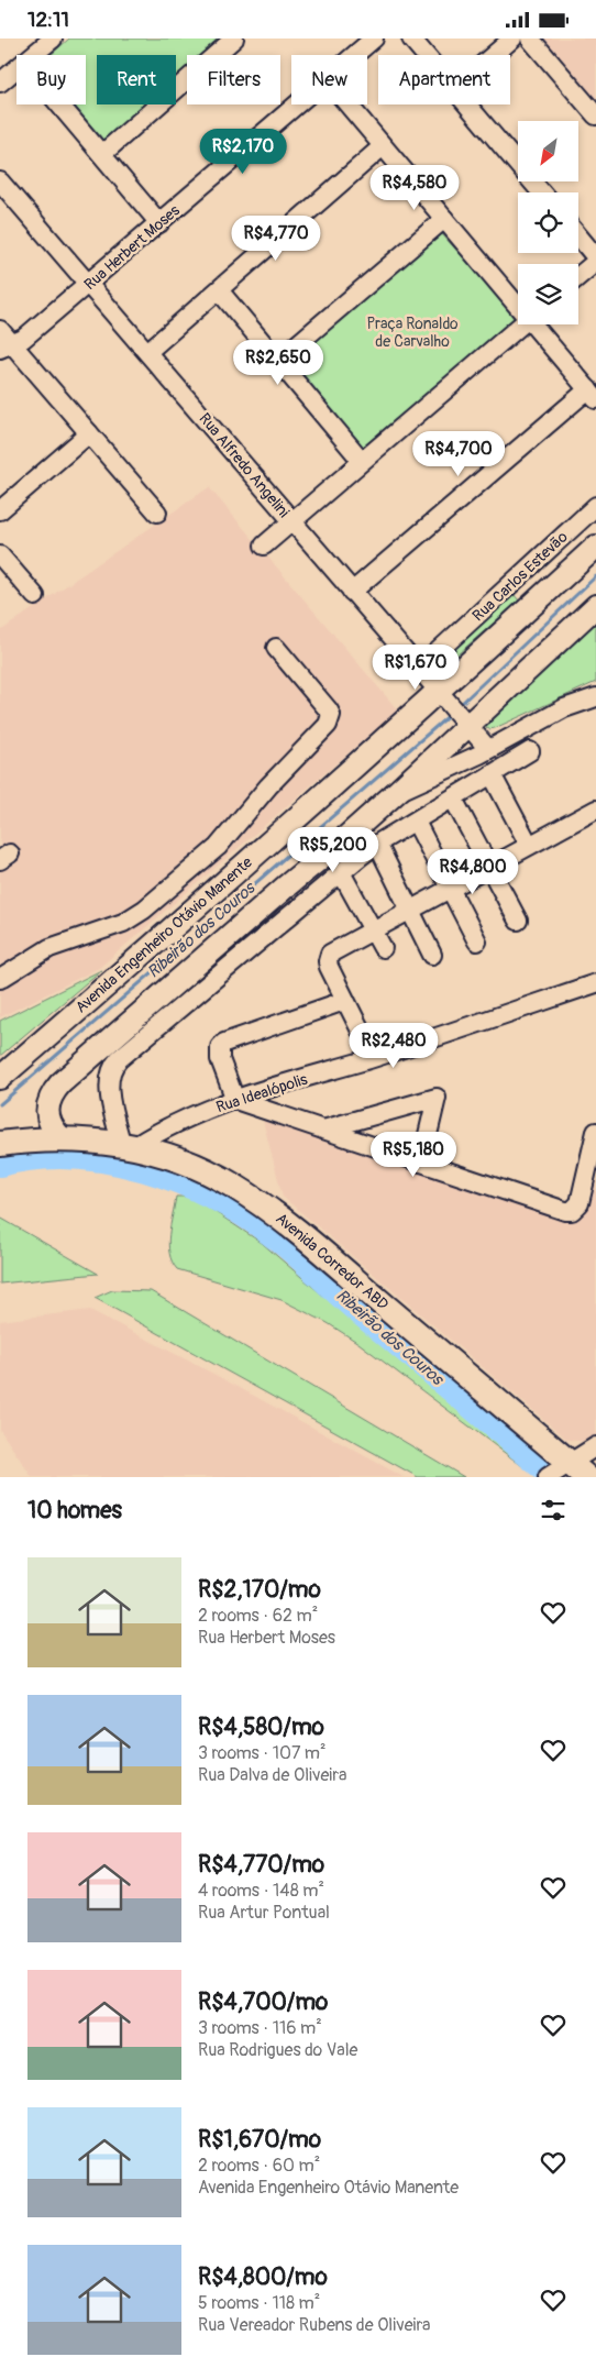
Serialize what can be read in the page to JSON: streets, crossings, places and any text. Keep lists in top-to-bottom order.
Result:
{
  "streets": {
    "highway": ["Avenida Corredor ABD"],
    "main road": ["Avenida Engenheiro Otávio Manente"],
    "street": [
      "Rua Herbert Moses",
      "Rua Alfredo Angelini",
      "Rua Carlos Estevão",
      "Rua Idealópolis"
    ]
  },
  "crossings": [
    ["Rua Herbert Moses", "Rua Alfredo Angelini"],
    ["Rua Alfredo Angelini", "Rua Carlos Estevão"],
    ["Rua Alfredo Angelini", "Avenida Engenheiro Otávio Manente"],
    ["Rua Idealópolis", "Avenida Corredor ABD"]
  ],
  "water": ["Ribeirão dos Couros"],
  "parks": ["Praça Ronaldo de Carvalho"],
  "north": "bottom left",
  "page": {
    "status": "12:11",
    "chip": [
      "Buy",
      "Rent",
      "Filters",
      "New",
      "Apartment"
    ],
    "price": [
      "R$2,170",
      "R$4,580",
      "R$4,770",
      "R$2,650",
      "R$4,700",
      "R$1,670",
      "R$5,200",
      "R$4,800",
      "R$2,480",
      "R$5,180"
    ],
    "heading": "10 homes",
    "list": [
      {
        "name": "R$2,170/mo",
        "note": "2 rooms · 62 m² · Rua Herbert Moses"
      },
      {
        "name": "R$4,580/mo",
        "note": "3 rooms · 107 m² · Rua Dalva de Oliveira"
      },
      {
        "name": "R$4,770/mo",
        "note": "4 rooms · 148 m² · Rua Artur Pontual"
      },
      {
        "name": "R$4,700/mo",
        "note": "3 rooms · 116 m² · Rua Rodrigues do Vale"
      },
      {
        "name": "R$1,670/mo",
        "note": "2 rooms · 60 m² · Avenida Engenheiro Otávio Manente"
      },
      {
        "name": "R$4,800/mo",
        "note": "5 rooms · 118 m² · Rua Vereador Rubens de Oliveira"
      }
    ]
  }
}
